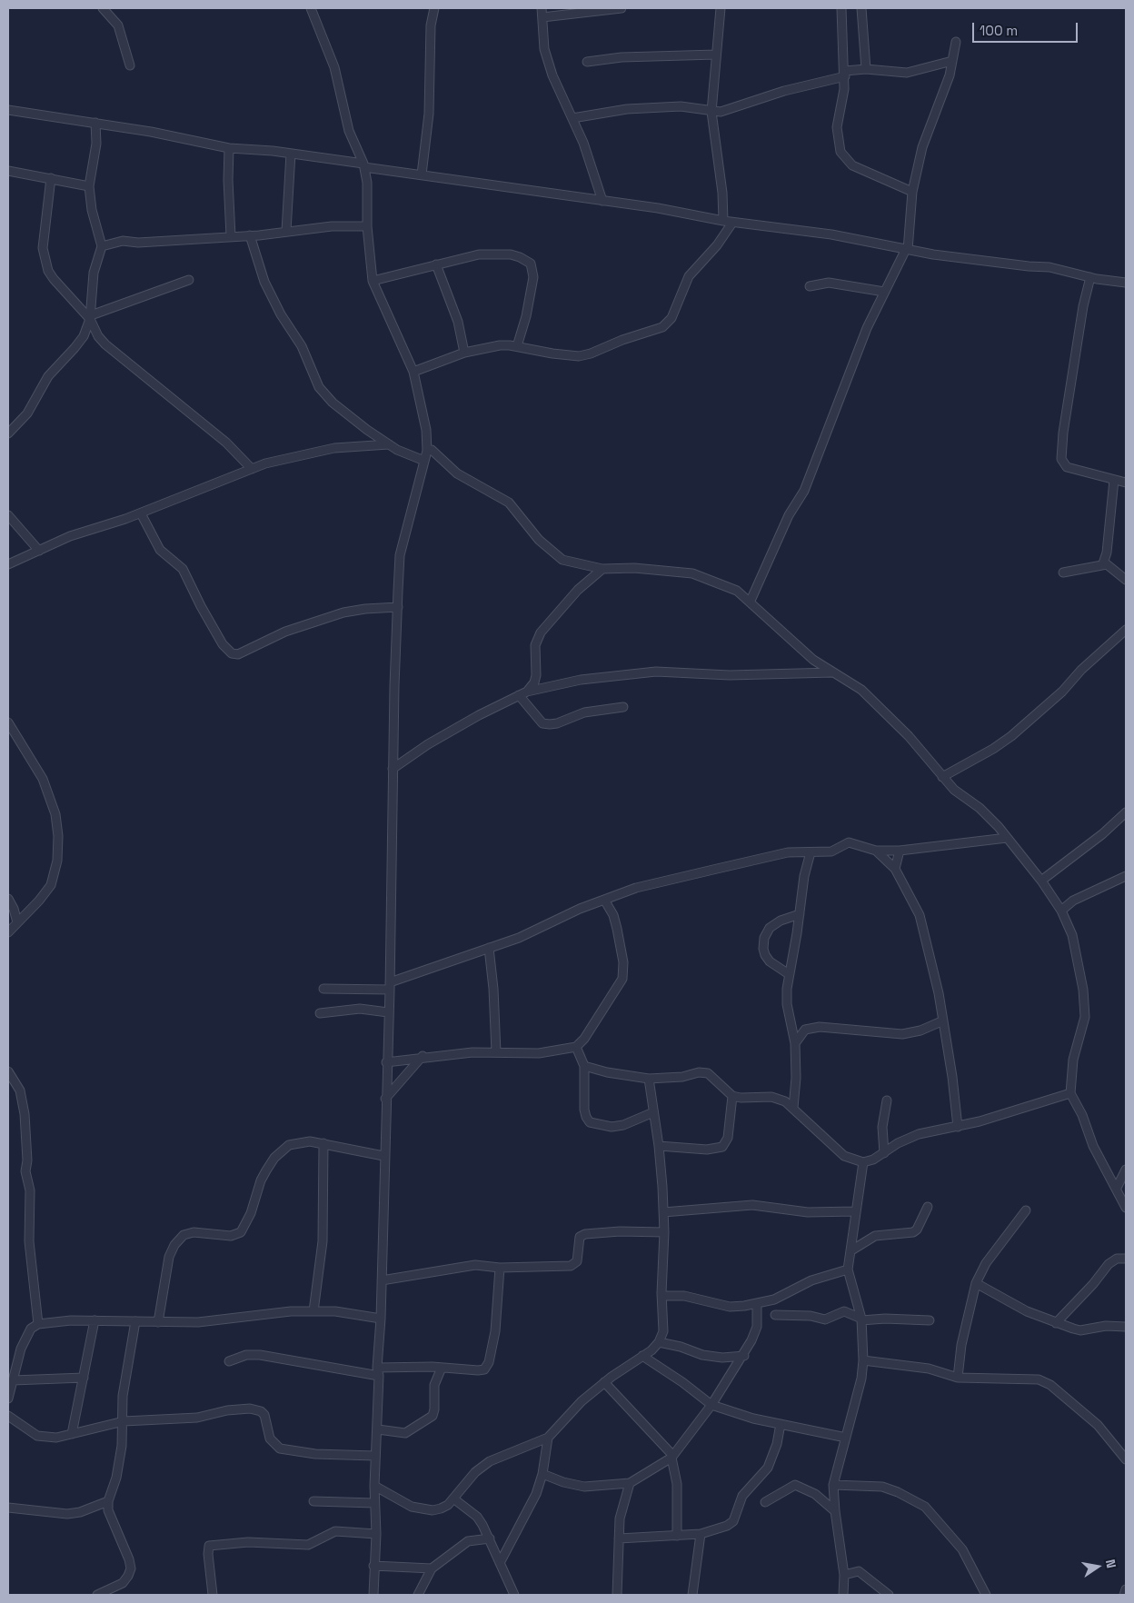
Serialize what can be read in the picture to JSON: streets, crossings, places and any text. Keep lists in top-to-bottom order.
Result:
{
  "scale_bar": "100 m",
  "north": "right"
}
